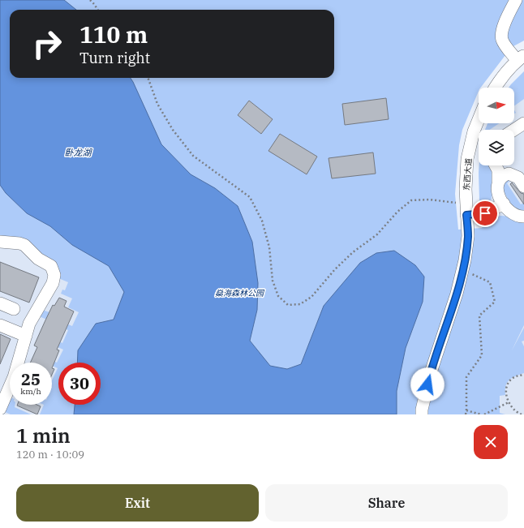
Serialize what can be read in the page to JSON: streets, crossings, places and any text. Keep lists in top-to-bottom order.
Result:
{
  "streets": {
    "street": ["东西大道"]
  },
  "water": ["卧龙湖"],
  "parks": ["燊海森林公园"],
  "north": "right",
  "page": {
    "turn": ["110 m", "Turn right"],
    "speed": "25 km/h",
    "limit": "30",
    "heading": ["1 min", "120 m · 10:09"],
    "buttons": ["Exit", "Share"]
  }
}
